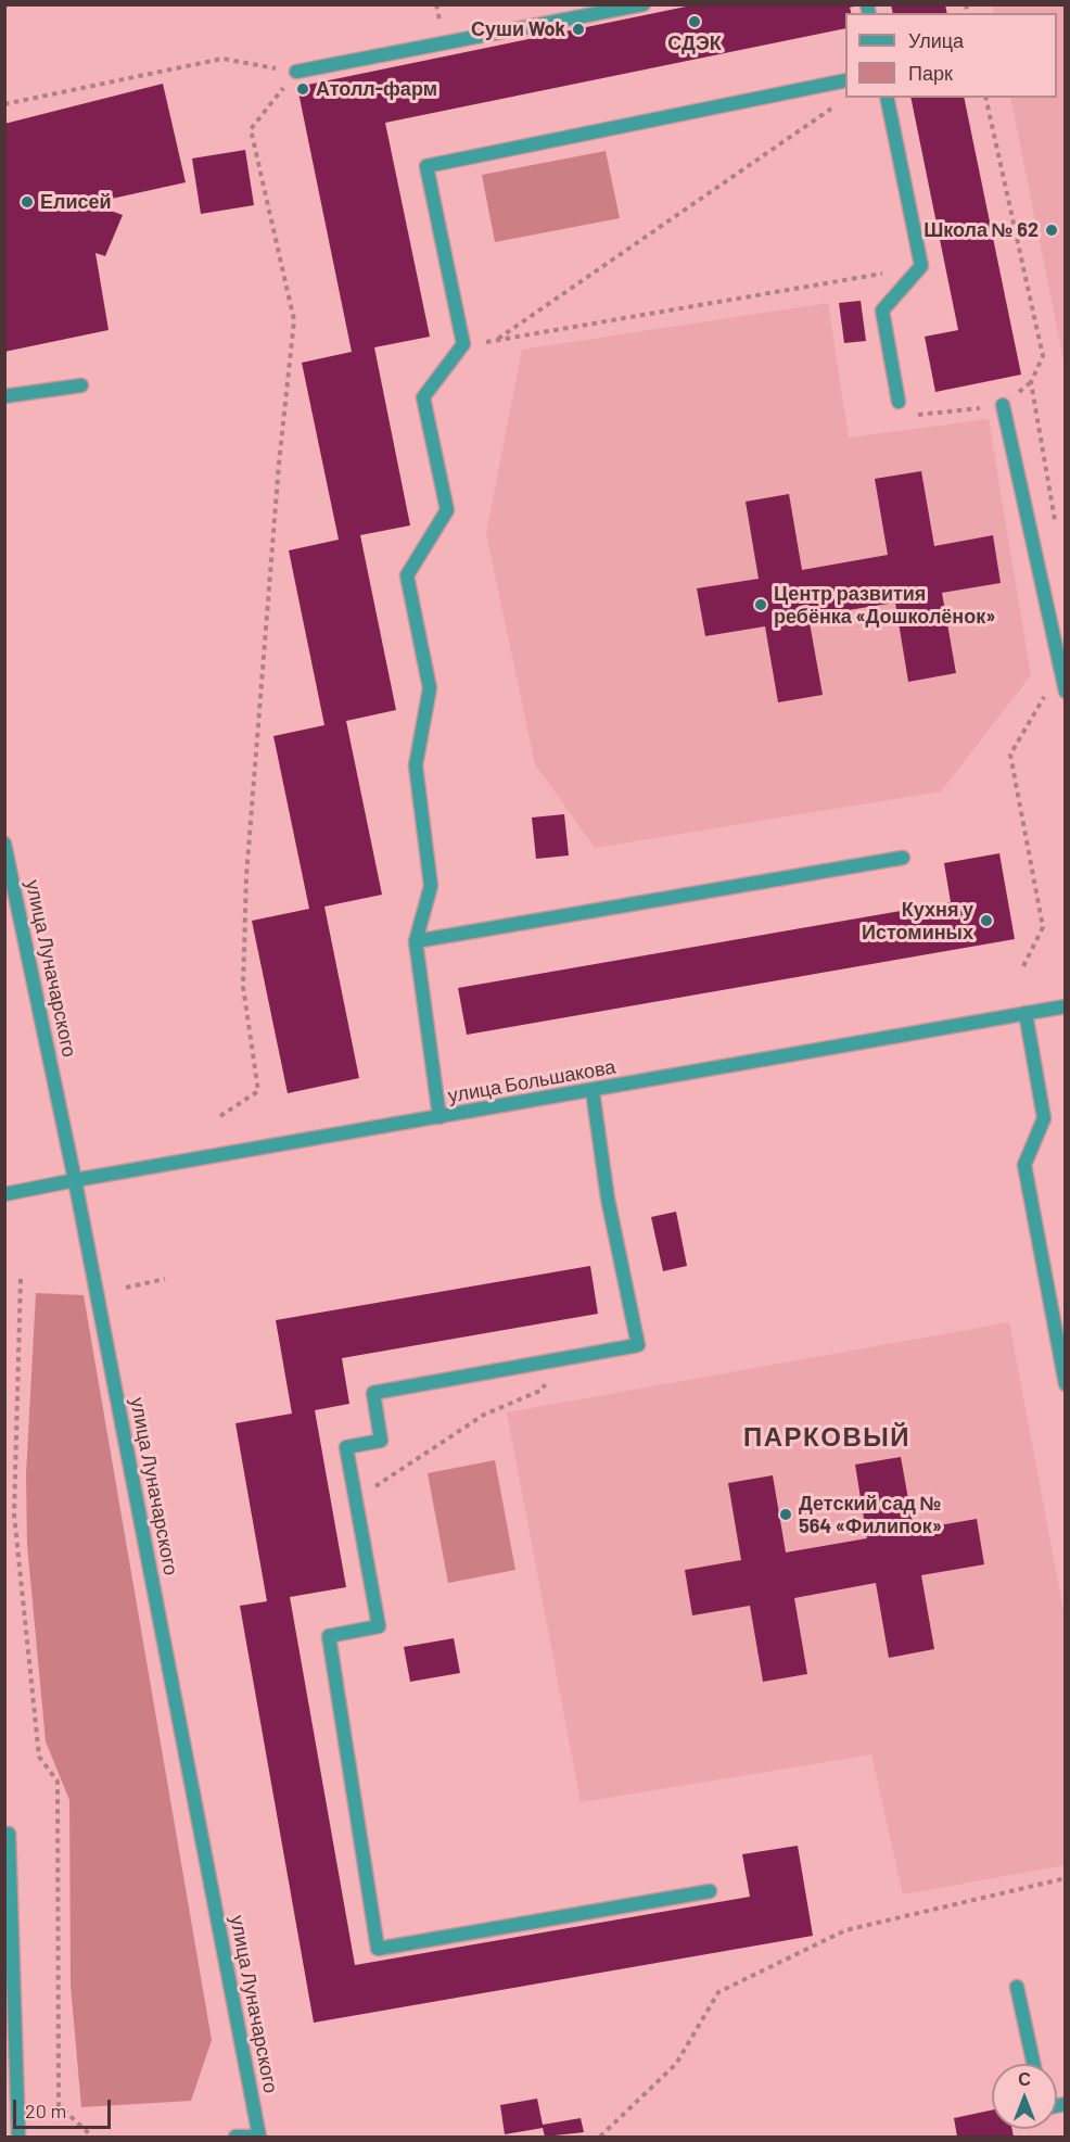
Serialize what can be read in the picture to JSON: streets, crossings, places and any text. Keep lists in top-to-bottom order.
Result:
{
  "streets": {
    "street": ["улица Луначарского", "улица Большакова"]
  },
  "crossings": [
    ["улица Луначарского", "улица Большакова"]
  ],
  "districts": ["ПАРКОВЫЙ"],
  "places": [
    "СДЭК",
    "Суши Wok",
    "Атолл-фарм",
    "Елисей",
    "Школа № 62",
    "Центр развития ребёнка «Дошколёнок»",
    "Кухня у Истоминых",
    "Детский сад № 564 «Филипок»"
  ],
  "legend": ["Улица", "Парк"],
  "scale_bar": "20 m",
  "north": "top"
}
